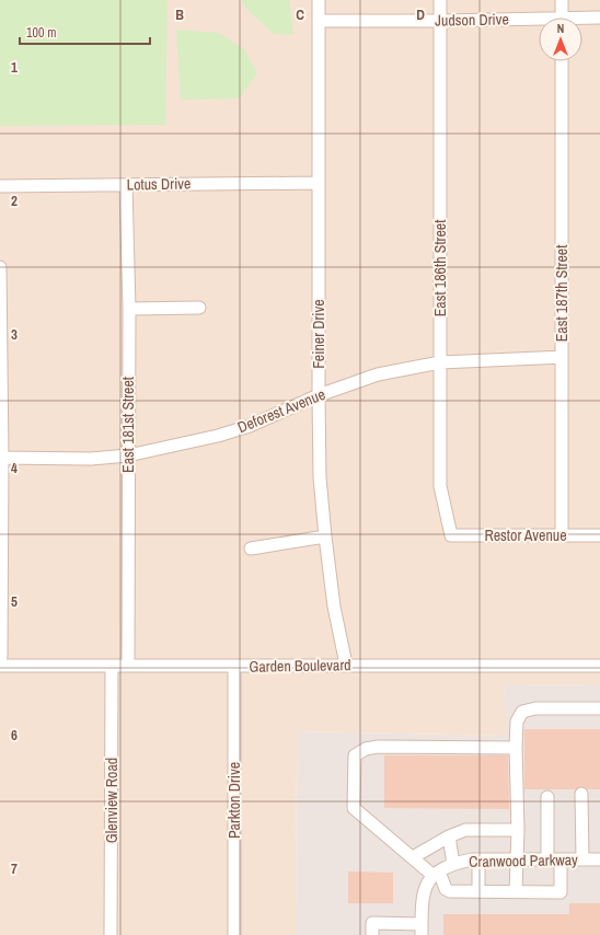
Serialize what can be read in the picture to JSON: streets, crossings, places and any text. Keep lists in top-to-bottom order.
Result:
{
  "streets": {
    "street": [
      "Judson Drive",
      "Lotus Drive",
      "East 186th Street",
      "East 187th Street",
      "Feiner Drive",
      "Deforest Avenue",
      "East 181st Street",
      "Restor Avenue",
      "Garden Boulevard",
      "Glenview Road",
      "Parkton Drive",
      "Cranwood Parkway"
    ]
  },
  "crossings": [
    ["Judson Drive", "East 186th Street"],
    ["Judson Drive", "Feiner Drive"],
    ["Lotus Drive", "Feiner Drive"],
    ["Lotus Drive", "East 181st Street"],
    ["East 186th Street", "Deforest Avenue"],
    ["East 186th Street", "Restor Avenue"],
    ["East 187th Street", "Deforest Avenue"],
    ["East 187th Street", "Restor Avenue"],
    ["Feiner Drive", "Deforest Avenue"],
    ["Feiner Drive", "Garden Boulevard"],
    ["Deforest Avenue", "East 181st Street"],
    ["East 181st Street", "Garden Boulevard"],
    ["Garden Boulevard", "Glenview Road"],
    ["Garden Boulevard", "Parkton Drive"]
  ],
  "scale_bar": "100 m",
  "north": "top",
  "grid": {
    "columns": ["B", "C", "D"],
    "rows": [
      "1",
      "2",
      "3",
      "4",
      "5",
      "6",
      "7"
    ]
  }
}
